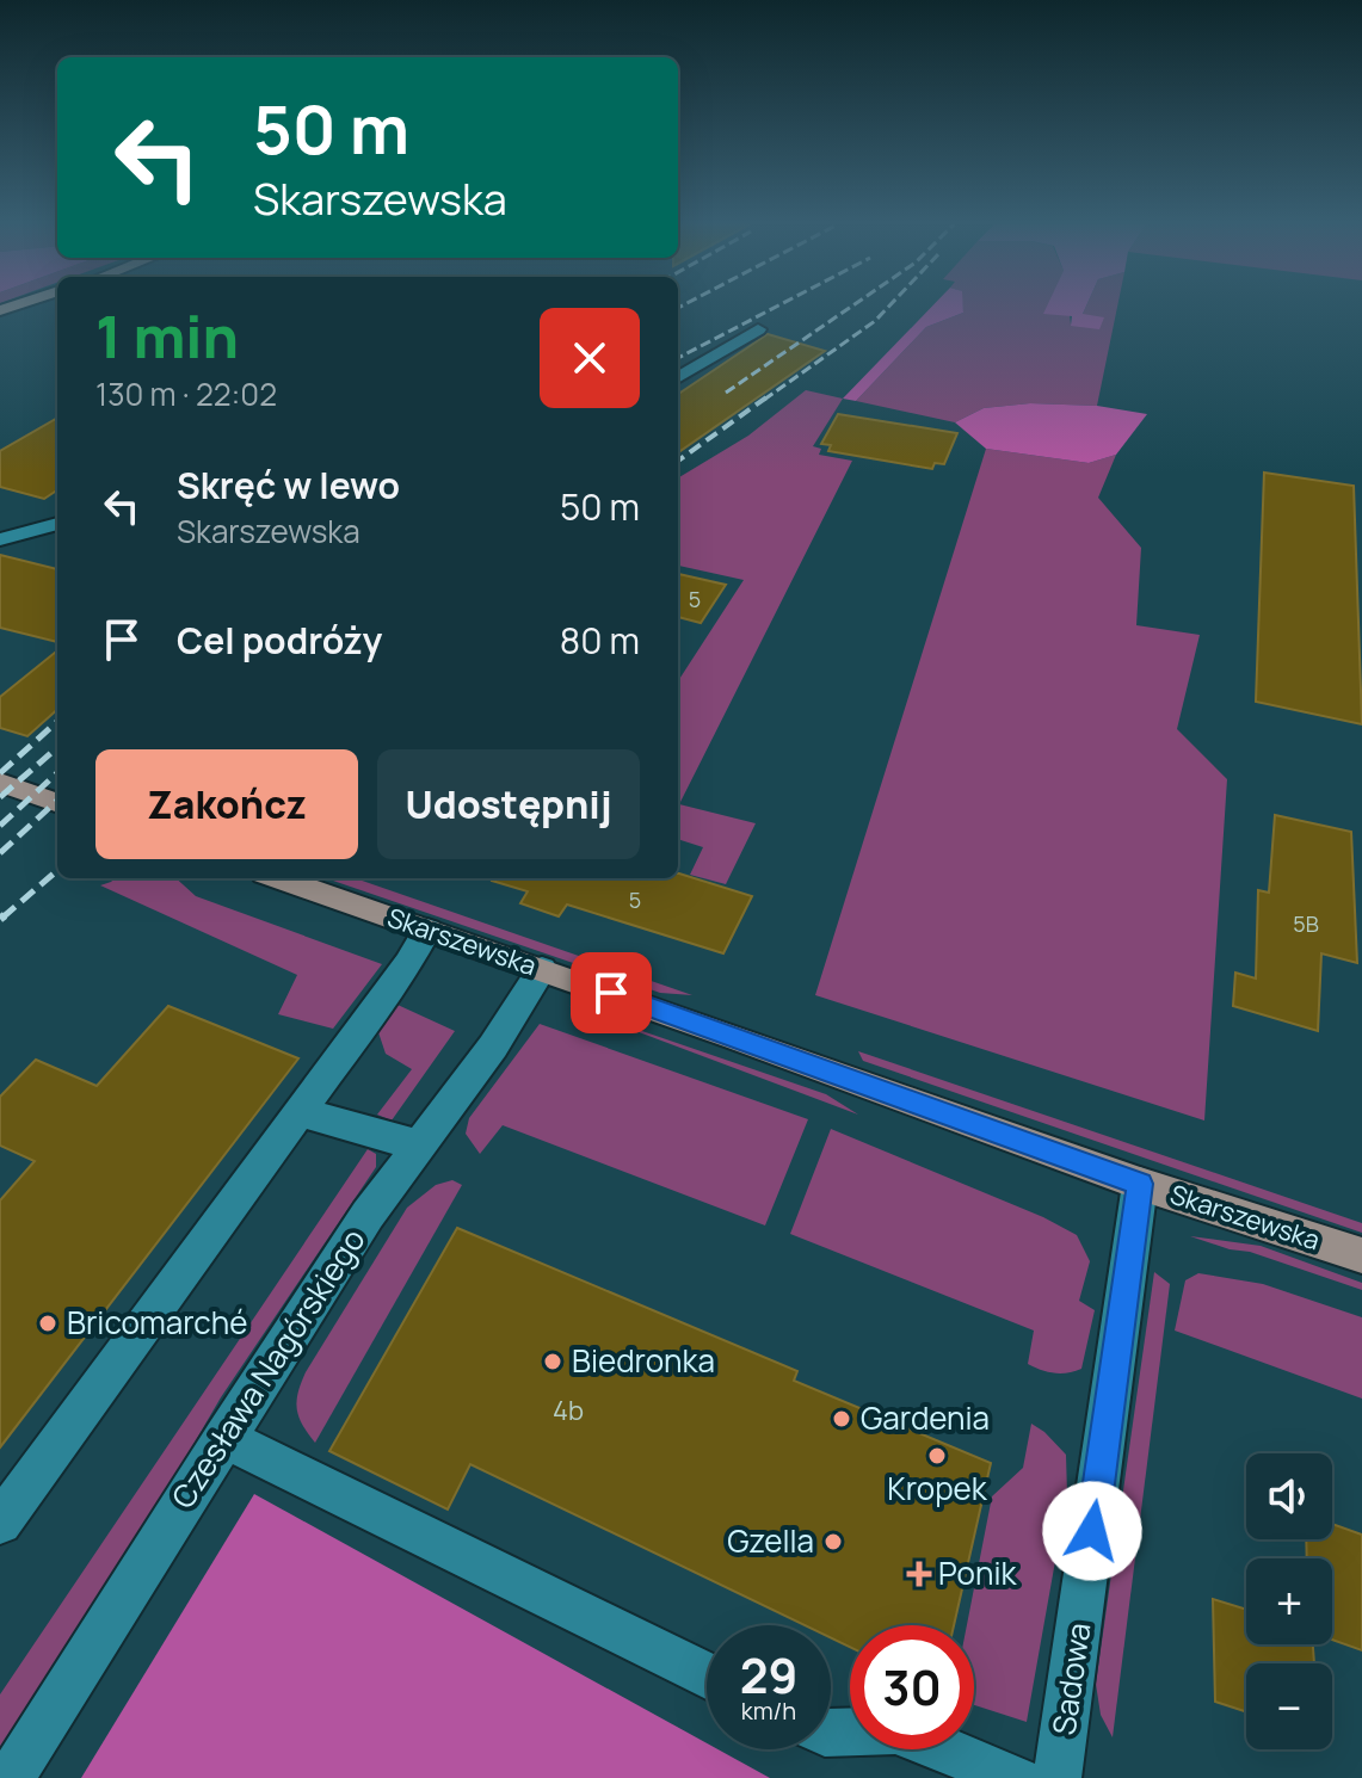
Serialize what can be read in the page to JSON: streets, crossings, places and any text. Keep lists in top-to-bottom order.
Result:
{
  "streets": {
    "main road": ["Skarszewska"],
    "street": ["Czesława Nagórskiego", "Sadowa"]
  },
  "crossings": [
    ["Skarszewska", "Czesława Nagórskiego"],
    ["Skarszewska", "Sadowa"]
  ],
  "places": {
    "other": [
      "Bricomarché",
      "Biedronka",
      "Gardenia",
      "Kropek",
      "Gzella"
    ],
    "health": ["Ponik"]
  },
  "house_numbers": [
    "5",
    "5",
    "5B",
    "4b"
  ],
  "page": {
    "turn": ["50 m", "Skarszewska"],
    "heading": ["1 min", "130 m · 22:02"],
    "list": [
      {
        "name": "Skręć w lewo",
        "note": "Skarszewska",
        "value": "50 m"
      },
      {
        "name": "Cel podróży",
        "value": "80 m"
      }
    ],
    "buttons": ["Zakończ", "Udostępnij"],
    "map_buttons": ["+", "−"],
    "speed": "29 km/h",
    "limit": "30"
  }
}
